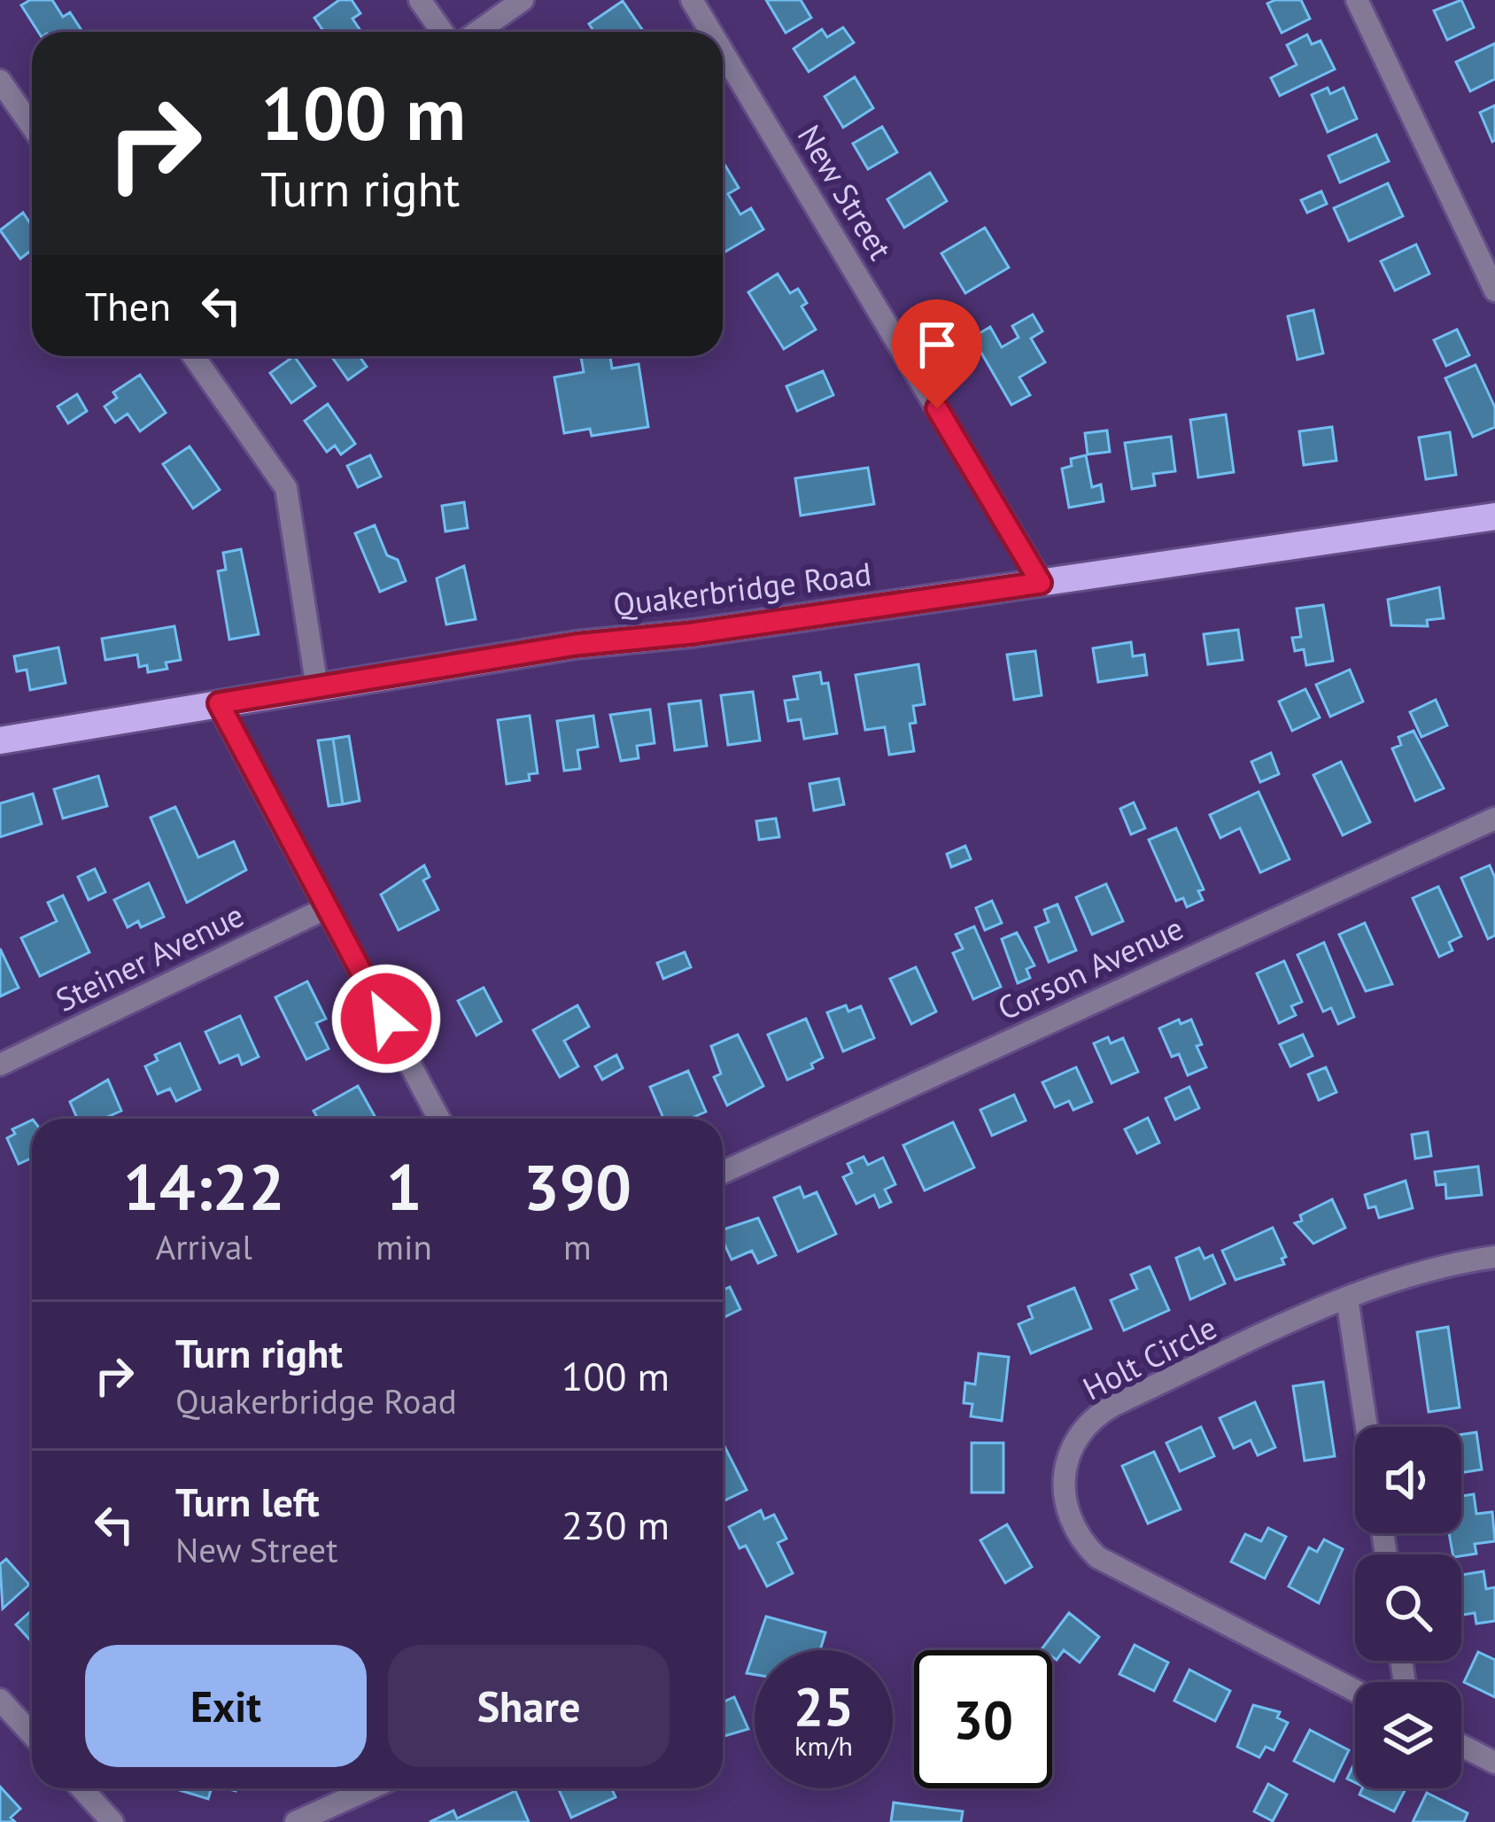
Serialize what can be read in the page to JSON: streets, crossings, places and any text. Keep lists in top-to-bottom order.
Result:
{
  "streets": {
    "main road": ["Quakerbridge Road"],
    "street": [
      "New Street",
      "Steiner Avenue",
      "Corson Avenue",
      "Holt Circle"
    ]
  },
  "crossings": [
    ["New Street", "Quakerbridge Road"]
  ],
  "page": {
    "turn": ["100 m", "Turn right"],
    "then": "Then",
    "eta": [
      "14:22",
      "Arrival",
      "1",
      "min",
      "390",
      "m"
    ],
    "list": [
      {
        "name": "Turn right",
        "note": "Quakerbridge Road",
        "value": "100 m"
      },
      {
        "name": "Turn left",
        "note": "New Street",
        "value": "230 m"
      }
    ],
    "buttons": ["Exit", "Share"],
    "speed": "25 km/h",
    "limit": "30"
  }
}
